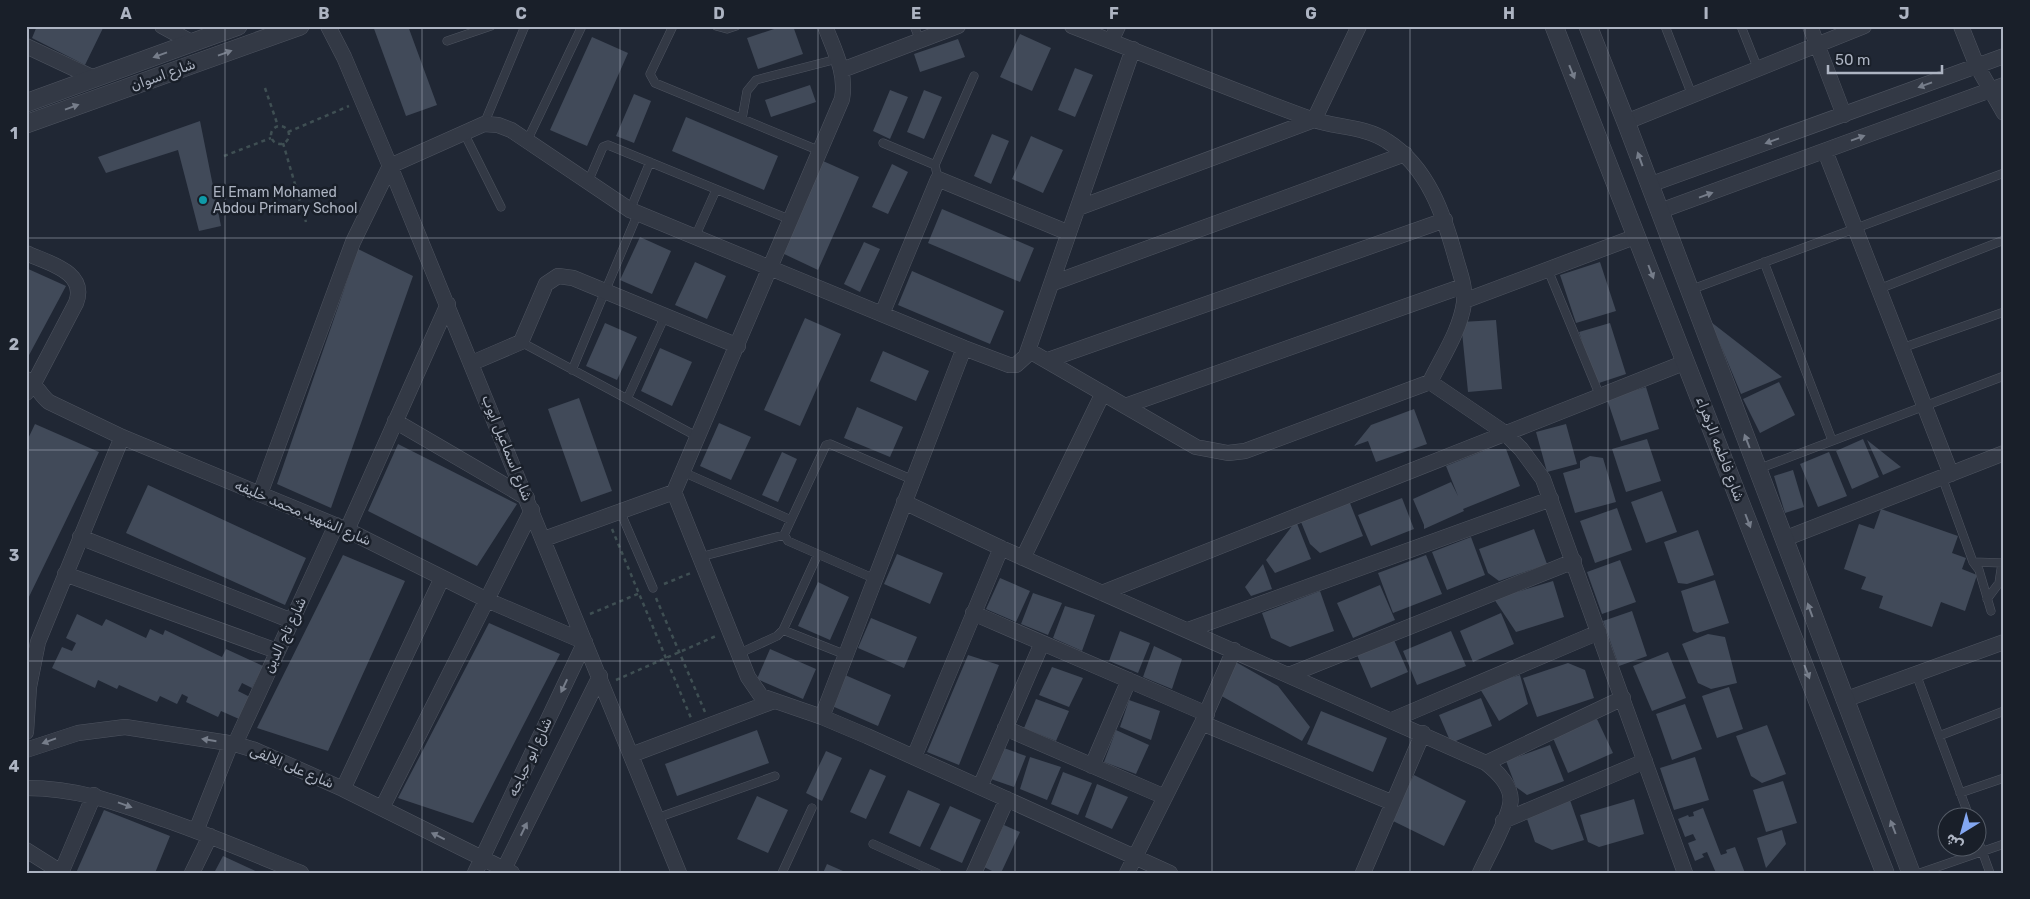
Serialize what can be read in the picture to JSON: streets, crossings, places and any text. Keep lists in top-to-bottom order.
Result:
{
  "streets": {
    "street": [
      "شارع اسوان",
      "شارع اسماعيل ايوب",
      "شارع فاطمه الزهراء",
      "شارع الشهيد محمد خليفه",
      "شارع تاج الدين",
      "شارع ابو حباجه",
      "شارع على الالفى"
    ]
  },
  "crossings": [
    ["شارع اسماعيل ايوب", "شارع الشهيد محمد خليفه"],
    ["شارع اسماعيل ايوب", "شارع تاج الدين"],
    ["شارع اسماعيل ايوب", "شارع ابو حباجه"],
    ["شارع الشهيد محمد خليفه", "شارع تاج الدين"],
    ["شارع الشهيد محمد خليفه", "شارع ابو حباجه"],
    ["شارع تاج الدين", "شارع على الالفى"],
    ["شارع ابو حباجه", "شارع على الالفى"]
  ],
  "places": ["El Emam Mohamed Abdou Primary School"],
  "scale_bar": "50 m",
  "north": "bottom left",
  "grid": {
    "columns": [
      "A",
      "B",
      "C",
      "D",
      "E",
      "F",
      "G",
      "H",
      "I",
      "J"
    ],
    "rows": [
      "1",
      "2",
      "3",
      "4"
    ]
  }
}
